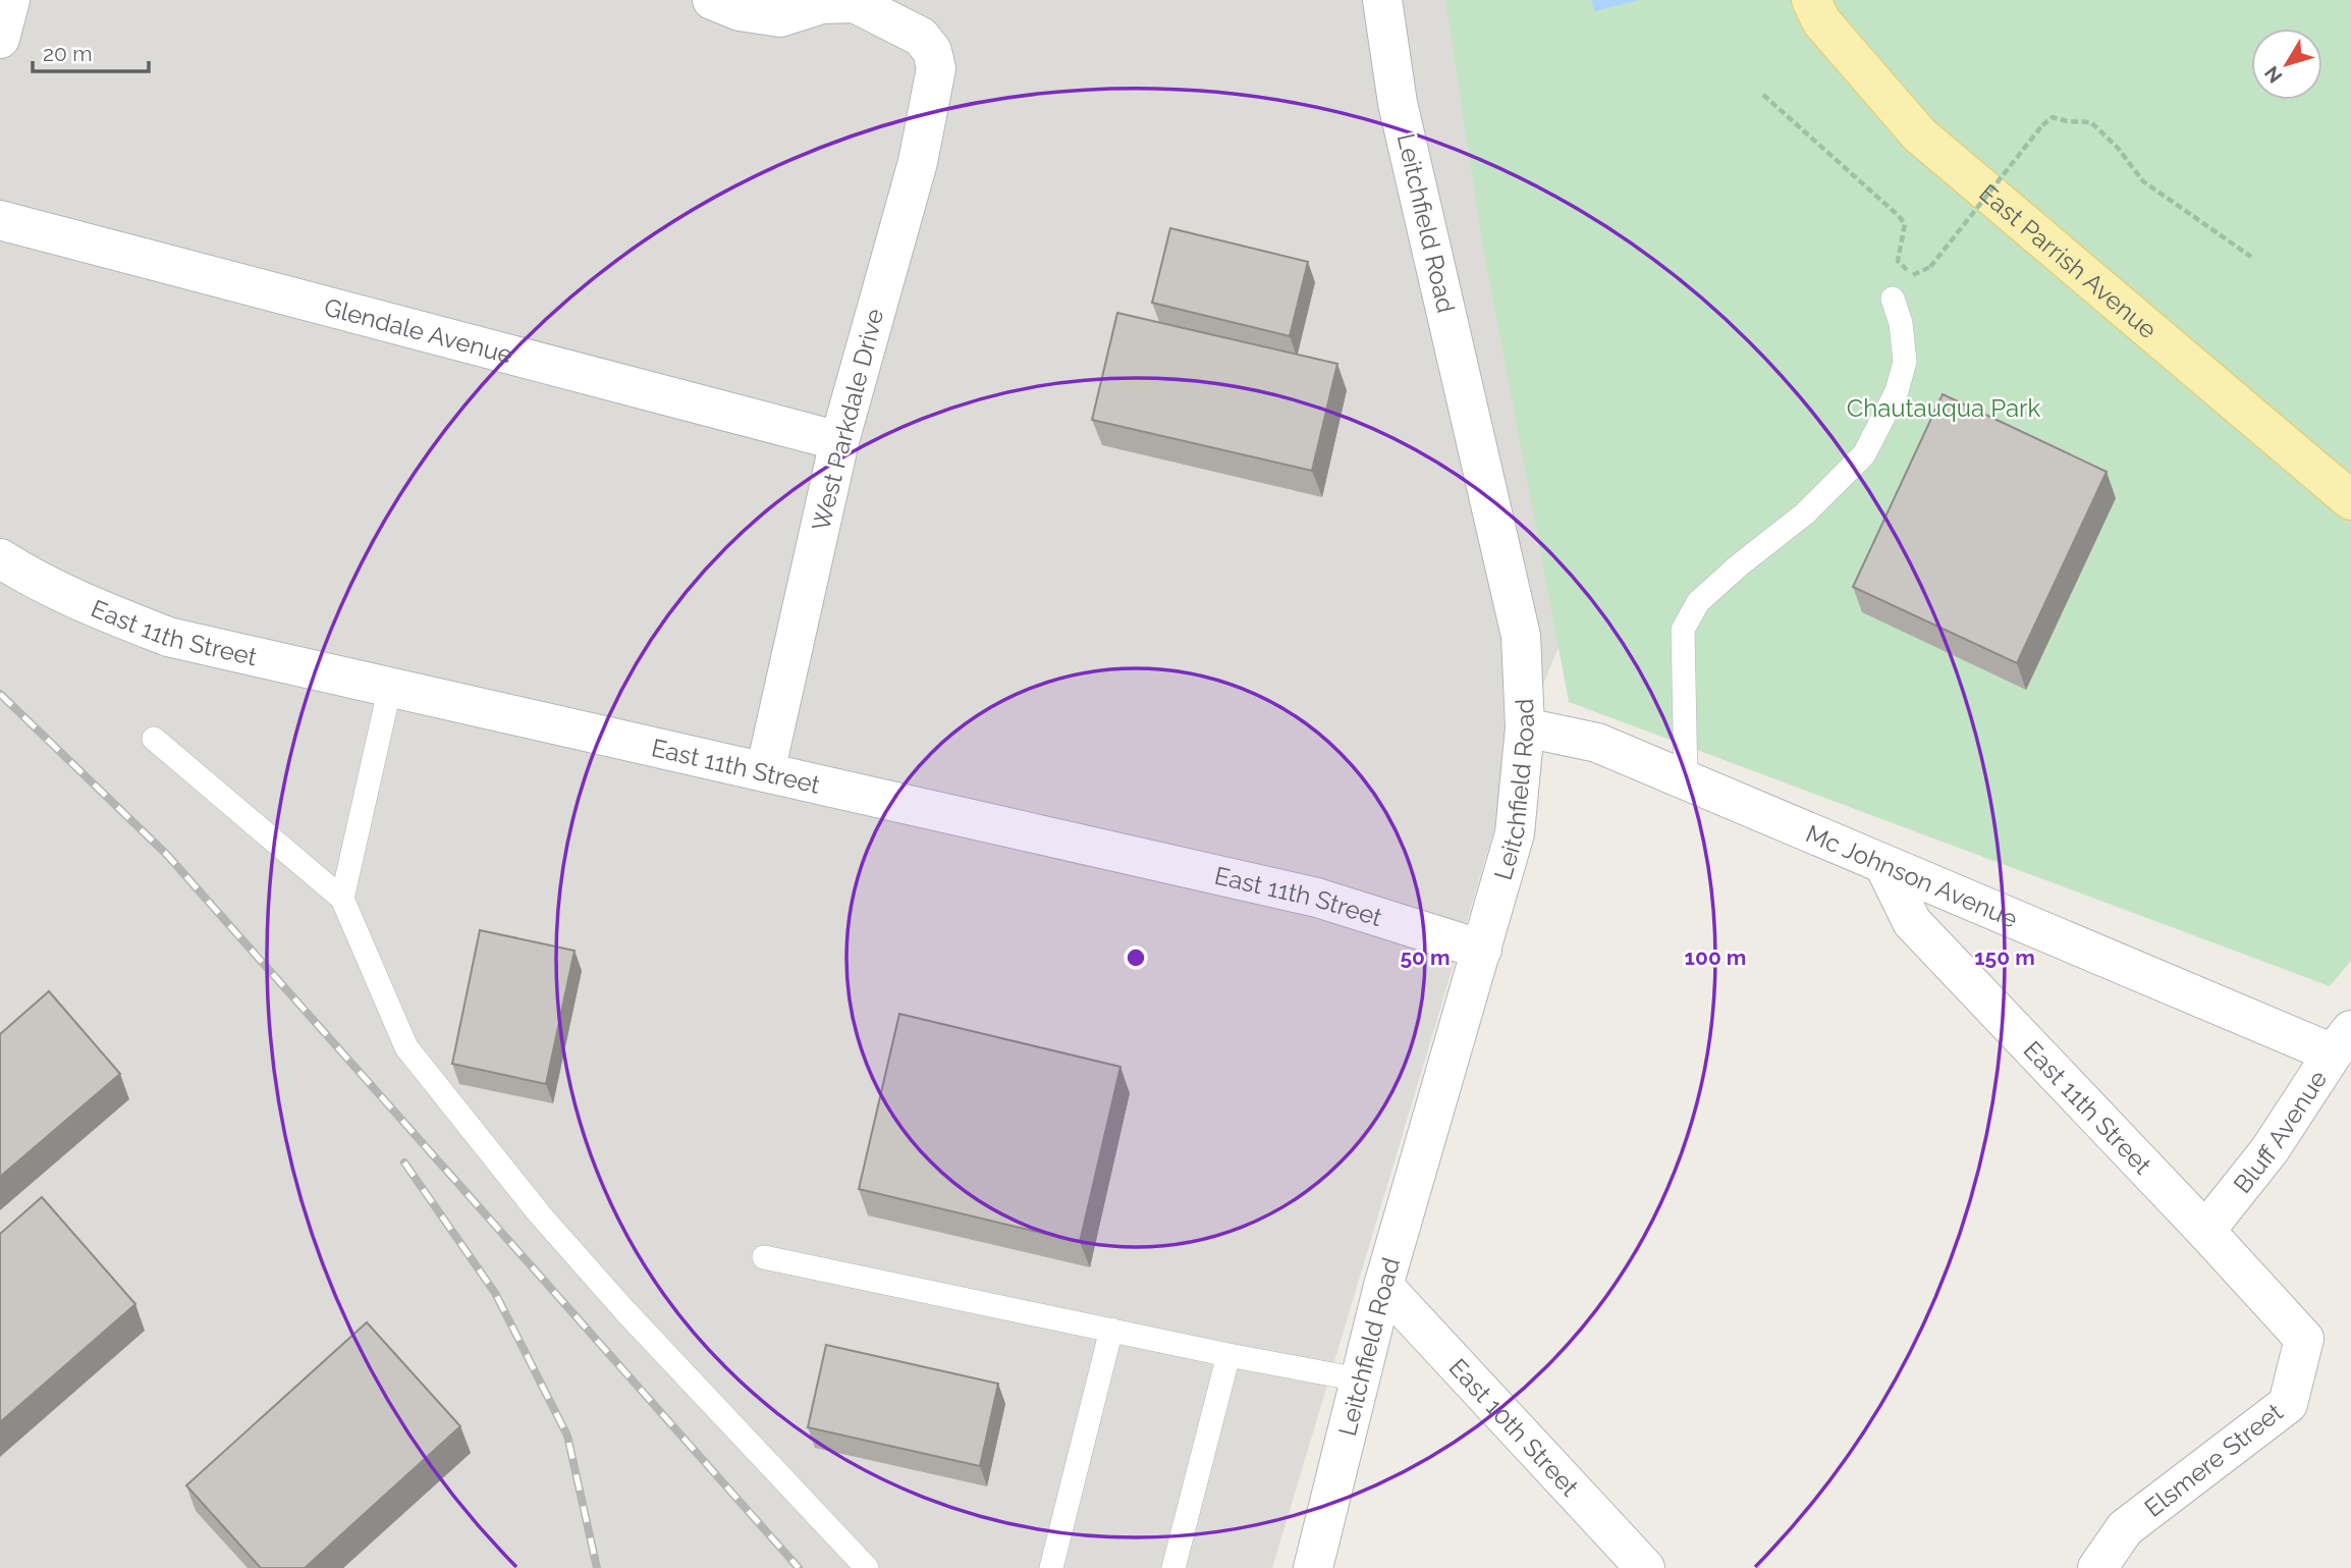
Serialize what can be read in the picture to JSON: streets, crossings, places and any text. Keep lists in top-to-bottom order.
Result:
{
  "streets": {
    "main road": ["East Parrish Avenue"],
    "street": [
      "Leitchfield Road",
      "Glendale Avenue",
      "West Parkdale Drive",
      "East 11th Street",
      "Mc Johnson Avenue",
      "Bluff Avenue",
      "East 10th Street",
      "Elsmere Street"
    ]
  },
  "crossings": [
    ["Leitchfield Road", "East 11th Street"],
    ["Leitchfield Road", "Mc Johnson Avenue"],
    ["Leitchfield Road", "East 10th Street"],
    ["Glendale Avenue", "West Parkdale Drive"],
    ["West Parkdale Drive", "East 11th Street"],
    ["East 11th Street", "Mc Johnson Avenue"],
    ["East 11th Street", "Bluff Avenue"],
    ["East 11th Street", "Elsmere Street"],
    ["Mc Johnson Avenue", "Bluff Avenue"]
  ],
  "parks": ["Chautauqua Park"],
  "scale_bar": "20 m",
  "north": "bottom left",
  "rings": ["50 m", "100 m", "150 m"]
}
